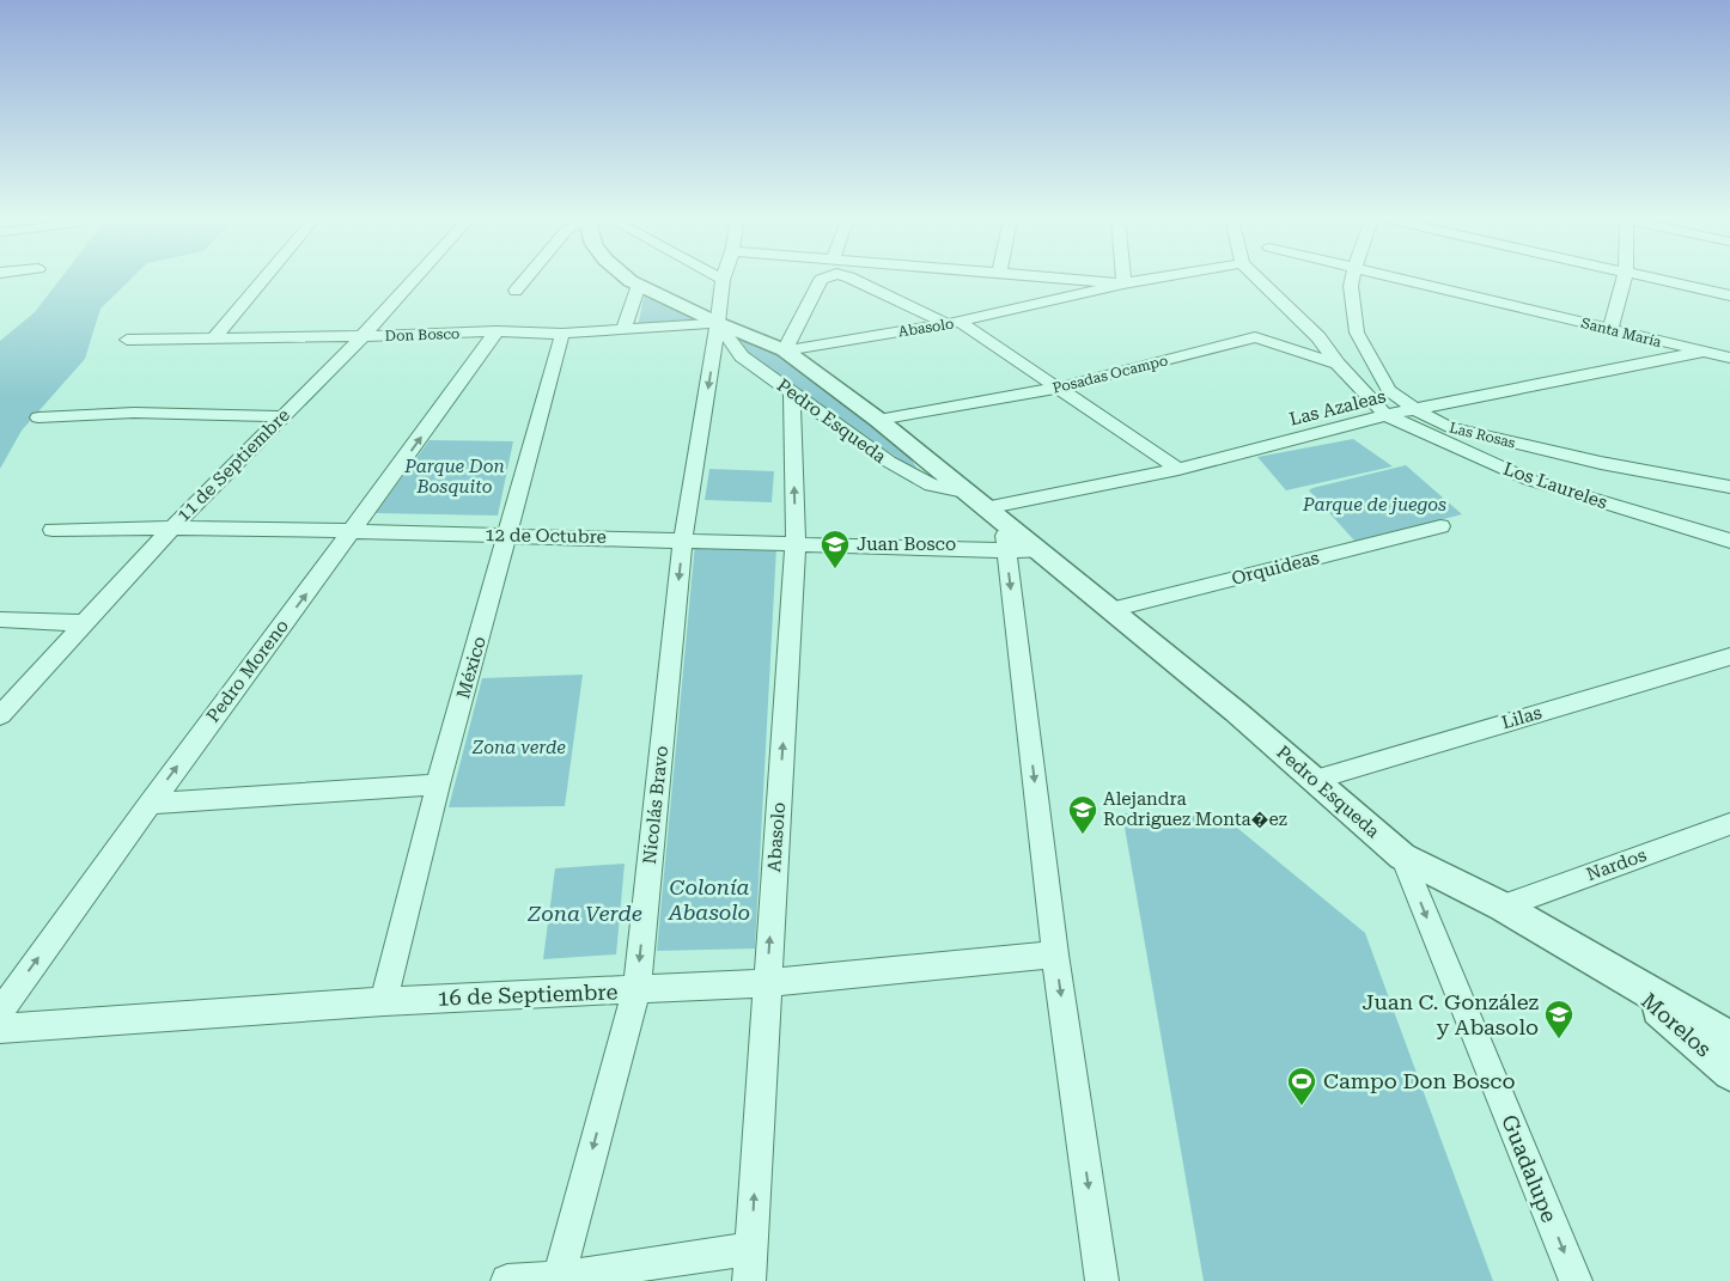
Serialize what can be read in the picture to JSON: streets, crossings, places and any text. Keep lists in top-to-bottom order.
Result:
{
  "streets": {
    "street": [
      "Abasolo",
      "Santa María",
      "Don Bosco",
      "Posadas Ocampo",
      "Las Azaleas",
      "Pedro Esqueda",
      "Las Rosas",
      "11 de Septiembre",
      "Los Laureles",
      "12 de Octubre",
      "Orquideas",
      "México",
      "Pedro Moreno",
      "Lilas",
      "Nicolás Bravo",
      "Nardos",
      "16 de Septiembre",
      "Morelos",
      "Guadalupe"
    ]
  },
  "crossings": [
    ["Abasolo", "Pedro Esqueda"],
    ["Abasolo", "12 de Octubre"],
    ["Abasolo", "16 de Septiembre"],
    ["Santa María", "Las Azaleas"],
    ["Don Bosco", "Pedro Esqueda"],
    ["Don Bosco", "11 de Septiembre"],
    ["Don Bosco", "México"],
    ["Don Bosco", "Pedro Moreno"],
    ["Don Bosco", "Nicolás Bravo"],
    ["Posadas Ocampo", "Pedro Esqueda"],
    ["Las Azaleas", "Pedro Esqueda"],
    ["Las Azaleas", "Las Rosas"],
    ["Las Azaleas", "Los Laureles"],
    ["Pedro Esqueda", "12 de Octubre"],
    ["Pedro Esqueda", "Orquideas"],
    ["Pedro Esqueda", "Lilas"],
    ["Pedro Esqueda", "Nicolás Bravo"],
    ["Pedro Esqueda", "Nardos"],
    ["Pedro Esqueda", "Morelos"],
    ["Pedro Esqueda", "Guadalupe"],
    ["11 de Septiembre", "12 de Octubre"],
    ["12 de Octubre", "México"],
    ["12 de Octubre", "Pedro Moreno"],
    ["12 de Octubre", "Nicolás Bravo"],
    ["México", "16 de Septiembre"],
    ["Nicolás Bravo", "16 de Septiembre"]
  ],
  "one_way": [
    "Abasolo",
    "Pedro Moreno",
    "Nicolás Bravo",
    "Guadalupe"
  ],
  "parks": [
    "Parque Don Bosquito",
    "Parque de juegos",
    "Zona verde",
    "Colonía Abasolo",
    "Zona Verde"
  ],
  "places": {
    "school or university": ["Juan Bosco", "Alejandra Rodriguez Monta�ez", "Juan C. González y Abasolo"],
    "sports": ["Campo Don Bosco"]
  }
}
